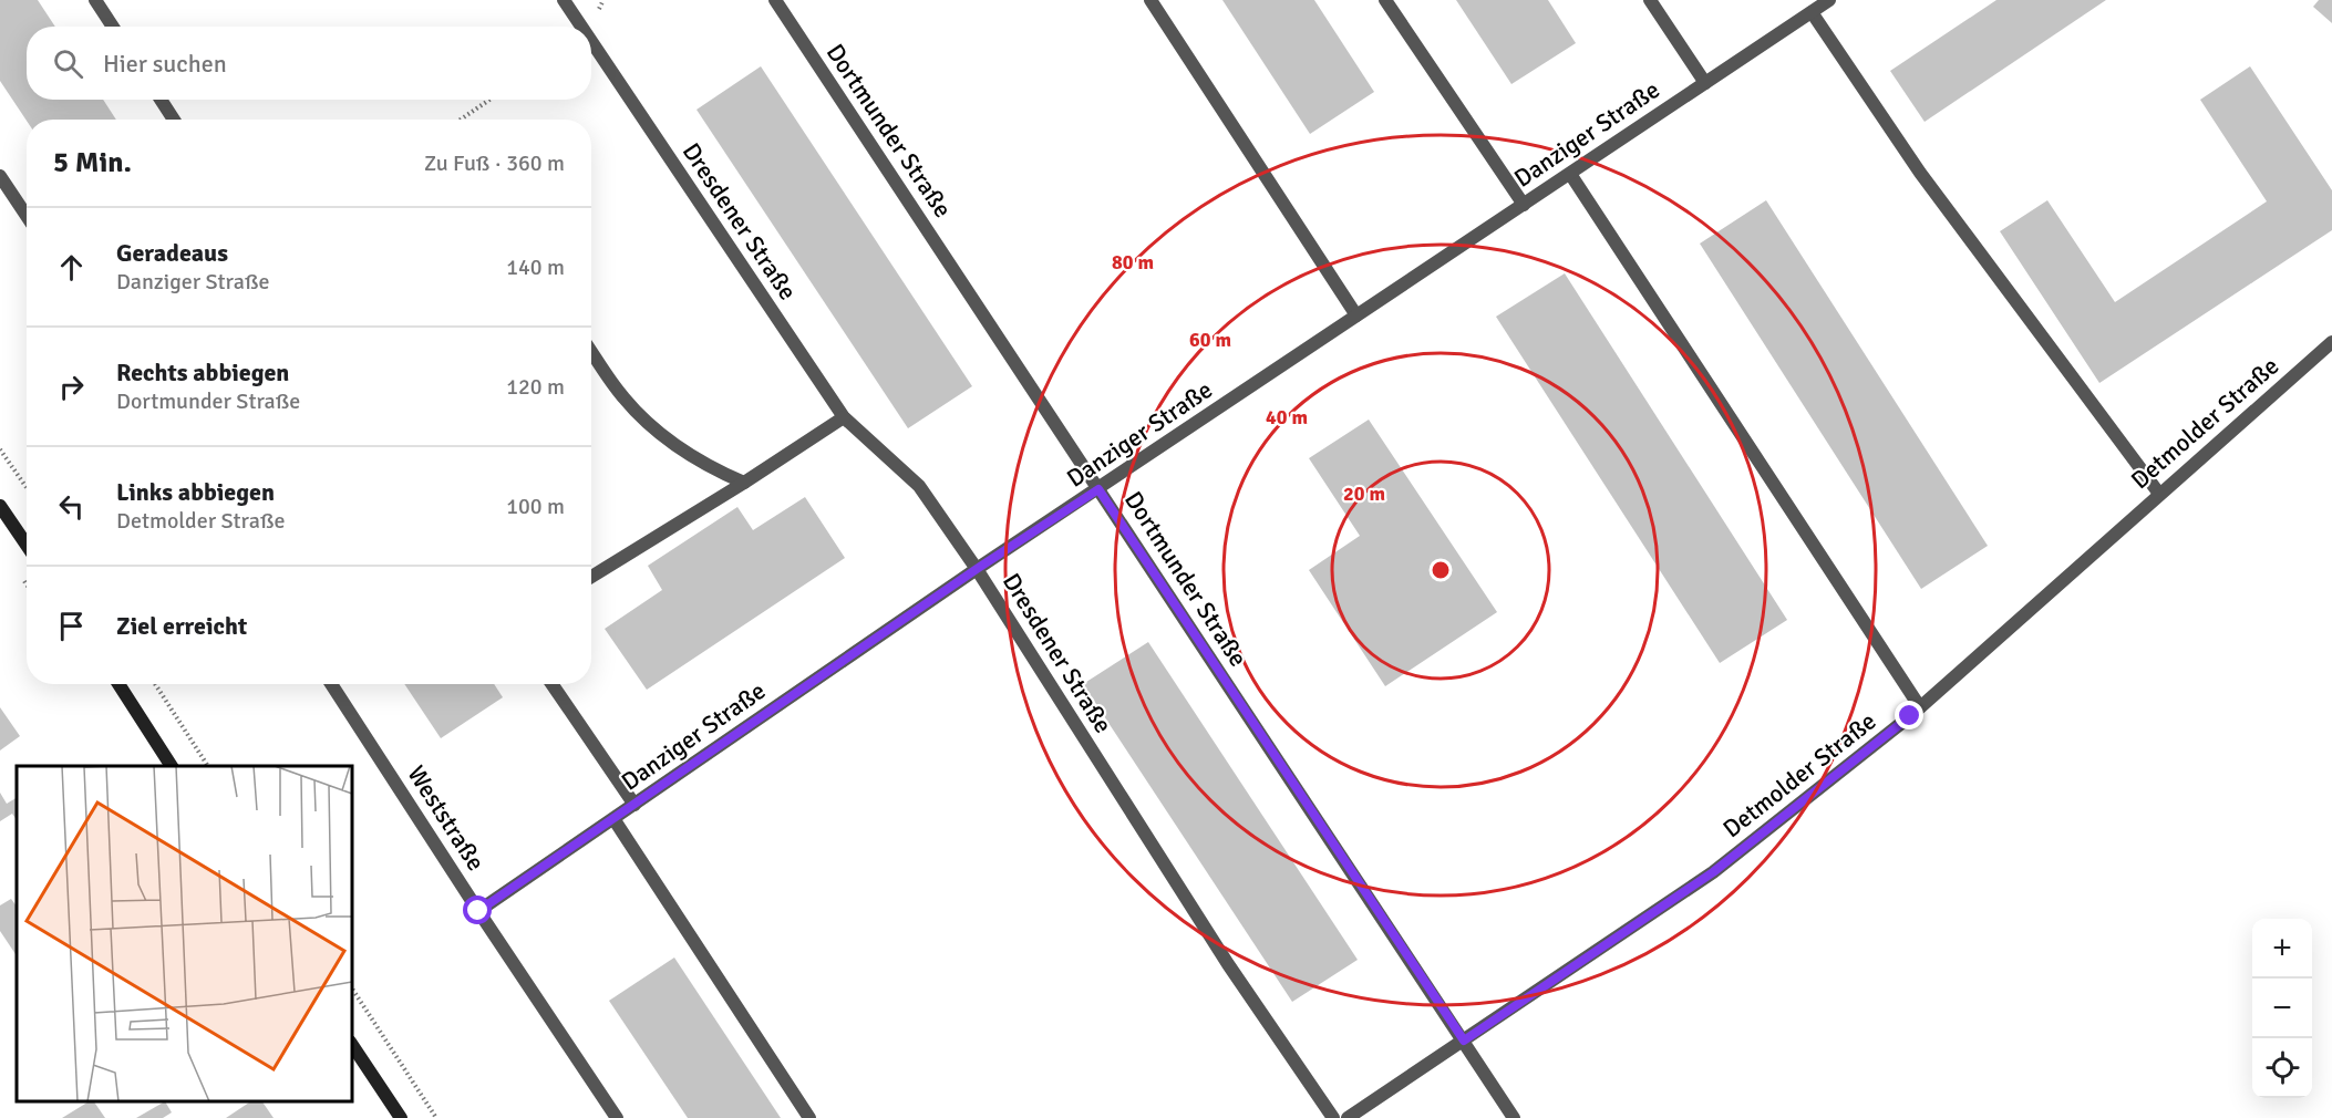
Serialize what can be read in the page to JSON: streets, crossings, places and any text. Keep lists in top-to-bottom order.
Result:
{
  "streets": {
    "lane": [
      "Dortmunder Straße",
      "Danziger Straße",
      "Dresdener Straße",
      "Detmolder Straße",
      "Weststraße"
    ]
  },
  "crossings": [
    ["Dortmunder Straße", "Danziger Straße"],
    ["Dortmunder Straße", "Detmolder Straße"],
    ["Danziger Straße", "Dresdener Straße"],
    ["Danziger Straße", "Weststraße"]
  ],
  "page": {
    "search": "Hier suchen",
    "heading": ["5 Min.", "Zu Fuß · 360 m"],
    "list": [
      ["Geradeaus", "Danziger Straße", "140 m"],
      ["Rechts abbiegen", "Dortmunder Straße", "120 m"],
      ["Links abbiegen", "Detmolder Straße", "100 m"],
      "Ziel erreicht"
    ],
    "map_buttons": ["+", "−"]
  },
  "rings": [
    "80 m",
    "60 m",
    "40 m",
    "20 m"
  ]
}
